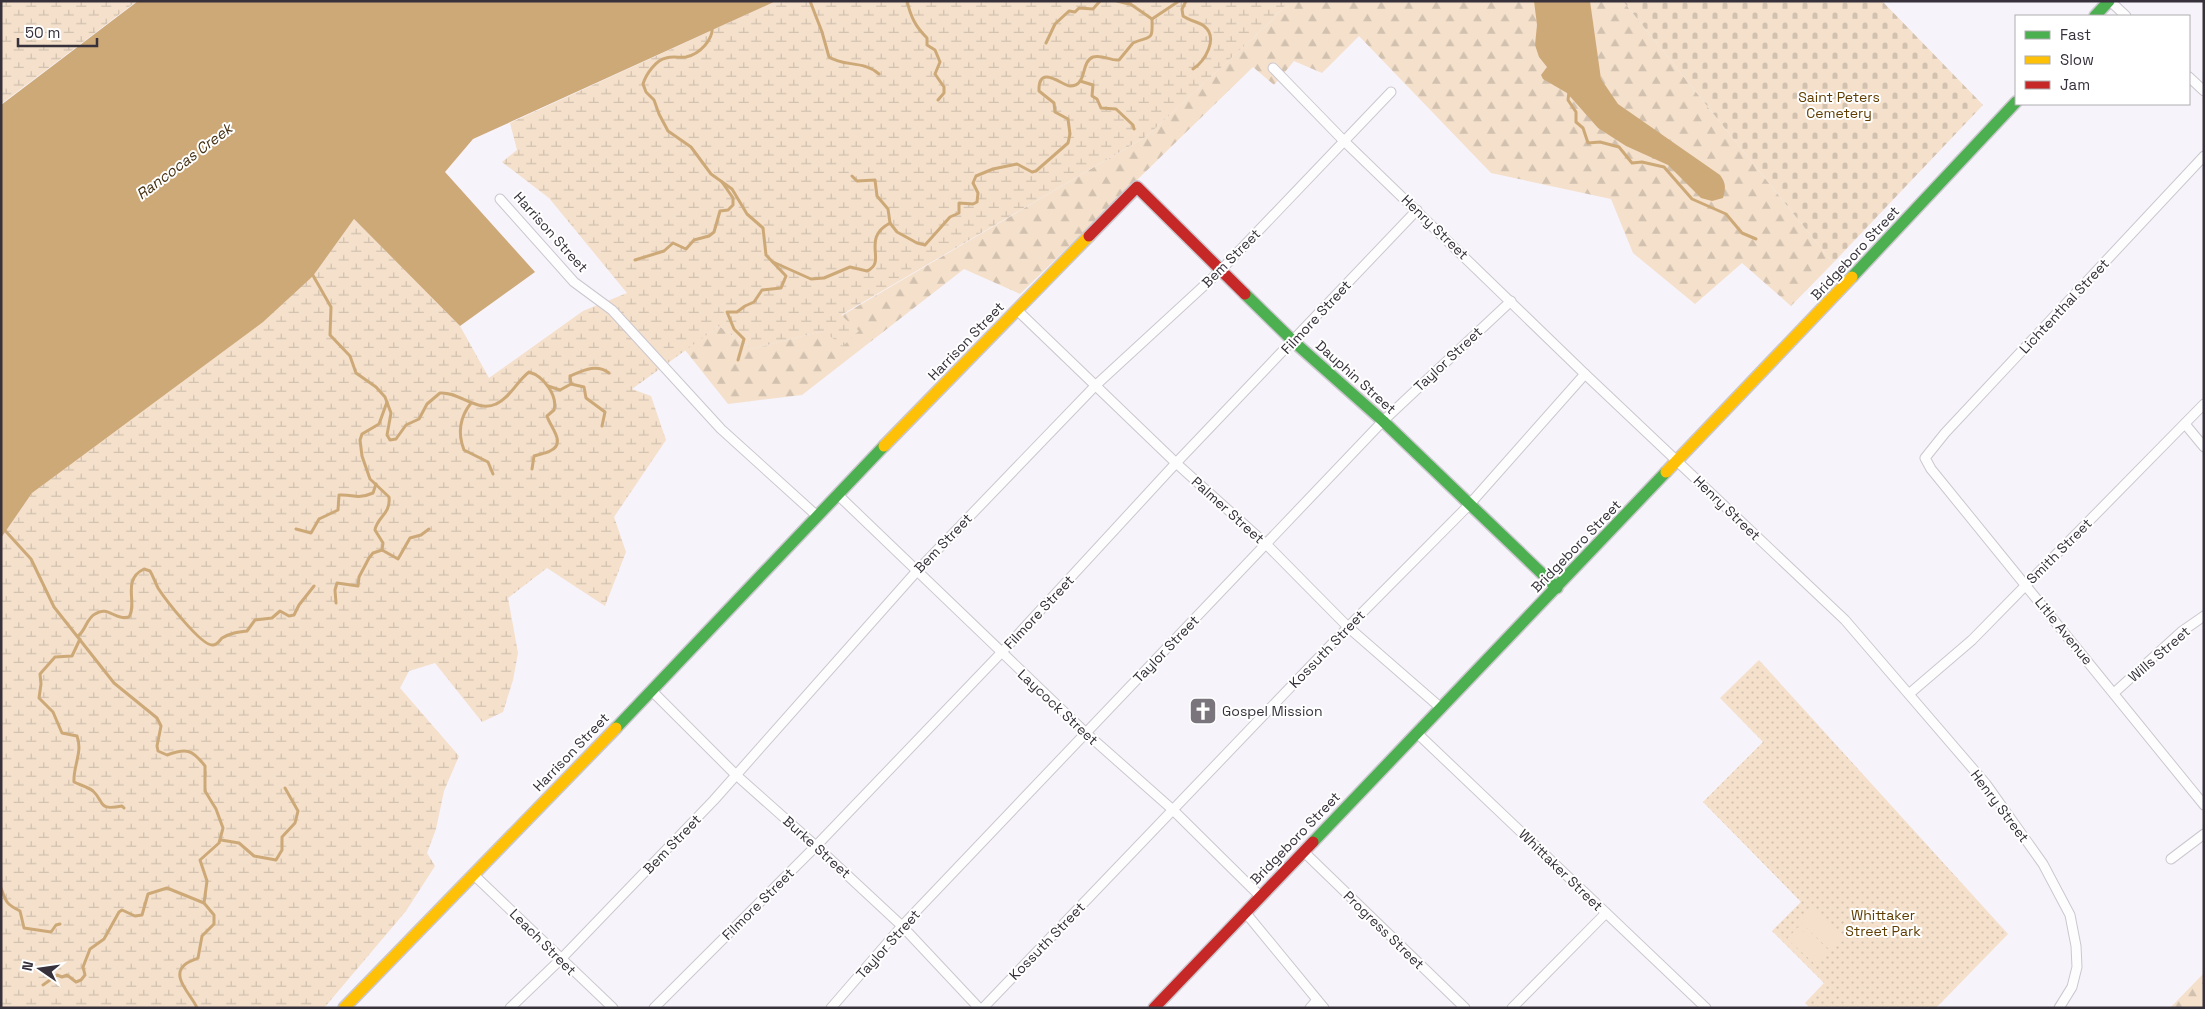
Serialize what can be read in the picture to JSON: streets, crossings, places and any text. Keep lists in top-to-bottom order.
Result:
{
  "streets": {
    "street": [
      "Henry Street",
      "Harrison Street",
      "Bridgeboro Street",
      "Bem Street",
      "Lichtenthal Street",
      "Filmore Street",
      "Taylor Street",
      "Dauphin Street",
      "Palmer Street",
      "Smith Street",
      "Litle Avenue",
      "Kossuth Street",
      "Wills Street",
      "Laycock Street",
      "Burke Street",
      "Whittaker Street",
      "Progress Street",
      "Leach Street"
    ]
  },
  "crossings": [
    ["Henry Street", "Bridgeboro Street"],
    ["Henry Street", "Bem Street"],
    ["Henry Street", "Filmore Street"],
    ["Henry Street", "Taylor Street"],
    ["Henry Street", "Smith Street"],
    ["Henry Street", "Kossuth Street"],
    ["Harrison Street", "Dauphin Street"],
    ["Harrison Street", "Palmer Street"],
    ["Harrison Street", "Laycock Street"],
    ["Harrison Street", "Burke Street"],
    ["Harrison Street", "Leach Street"],
    ["Bridgeboro Street", "Dauphin Street"],
    ["Bridgeboro Street", "Palmer Street"],
    ["Bridgeboro Street", "Laycock Street"],
    ["Bridgeboro Street", "Whittaker Street"],
    ["Bridgeboro Street", "Progress Street"],
    ["Bem Street", "Dauphin Street"],
    ["Bem Street", "Palmer Street"],
    ["Bem Street", "Laycock Street"],
    ["Bem Street", "Burke Street"],
    ["Bem Street", "Leach Street"],
    ["Lichtenthal Street", "Litle Avenue"],
    ["Filmore Street", "Dauphin Street"],
    ["Filmore Street", "Palmer Street"],
    ["Filmore Street", "Laycock Street"],
    ["Filmore Street", "Burke Street"],
    ["Taylor Street", "Dauphin Street"],
    ["Taylor Street", "Palmer Street"],
    ["Taylor Street", "Laycock Street"],
    ["Taylor Street", "Burke Street"],
    ["Dauphin Street", "Kossuth Street"],
    ["Palmer Street", "Kossuth Street"],
    ["Smith Street", "Litle Avenue"],
    ["Litle Avenue", "Wills Street"],
    ["Kossuth Street", "Laycock Street"]
  ],
  "water": ["Rancocas Creek"],
  "parks": ["Saint Peters Cemetery", "Whittaker Street Park"],
  "places": {
    "church": ["Gospel Mission"]
  },
  "legend": ["Fast", "Slow", "Jam"],
  "scale_bar": "50 m",
  "north": "left"
}
